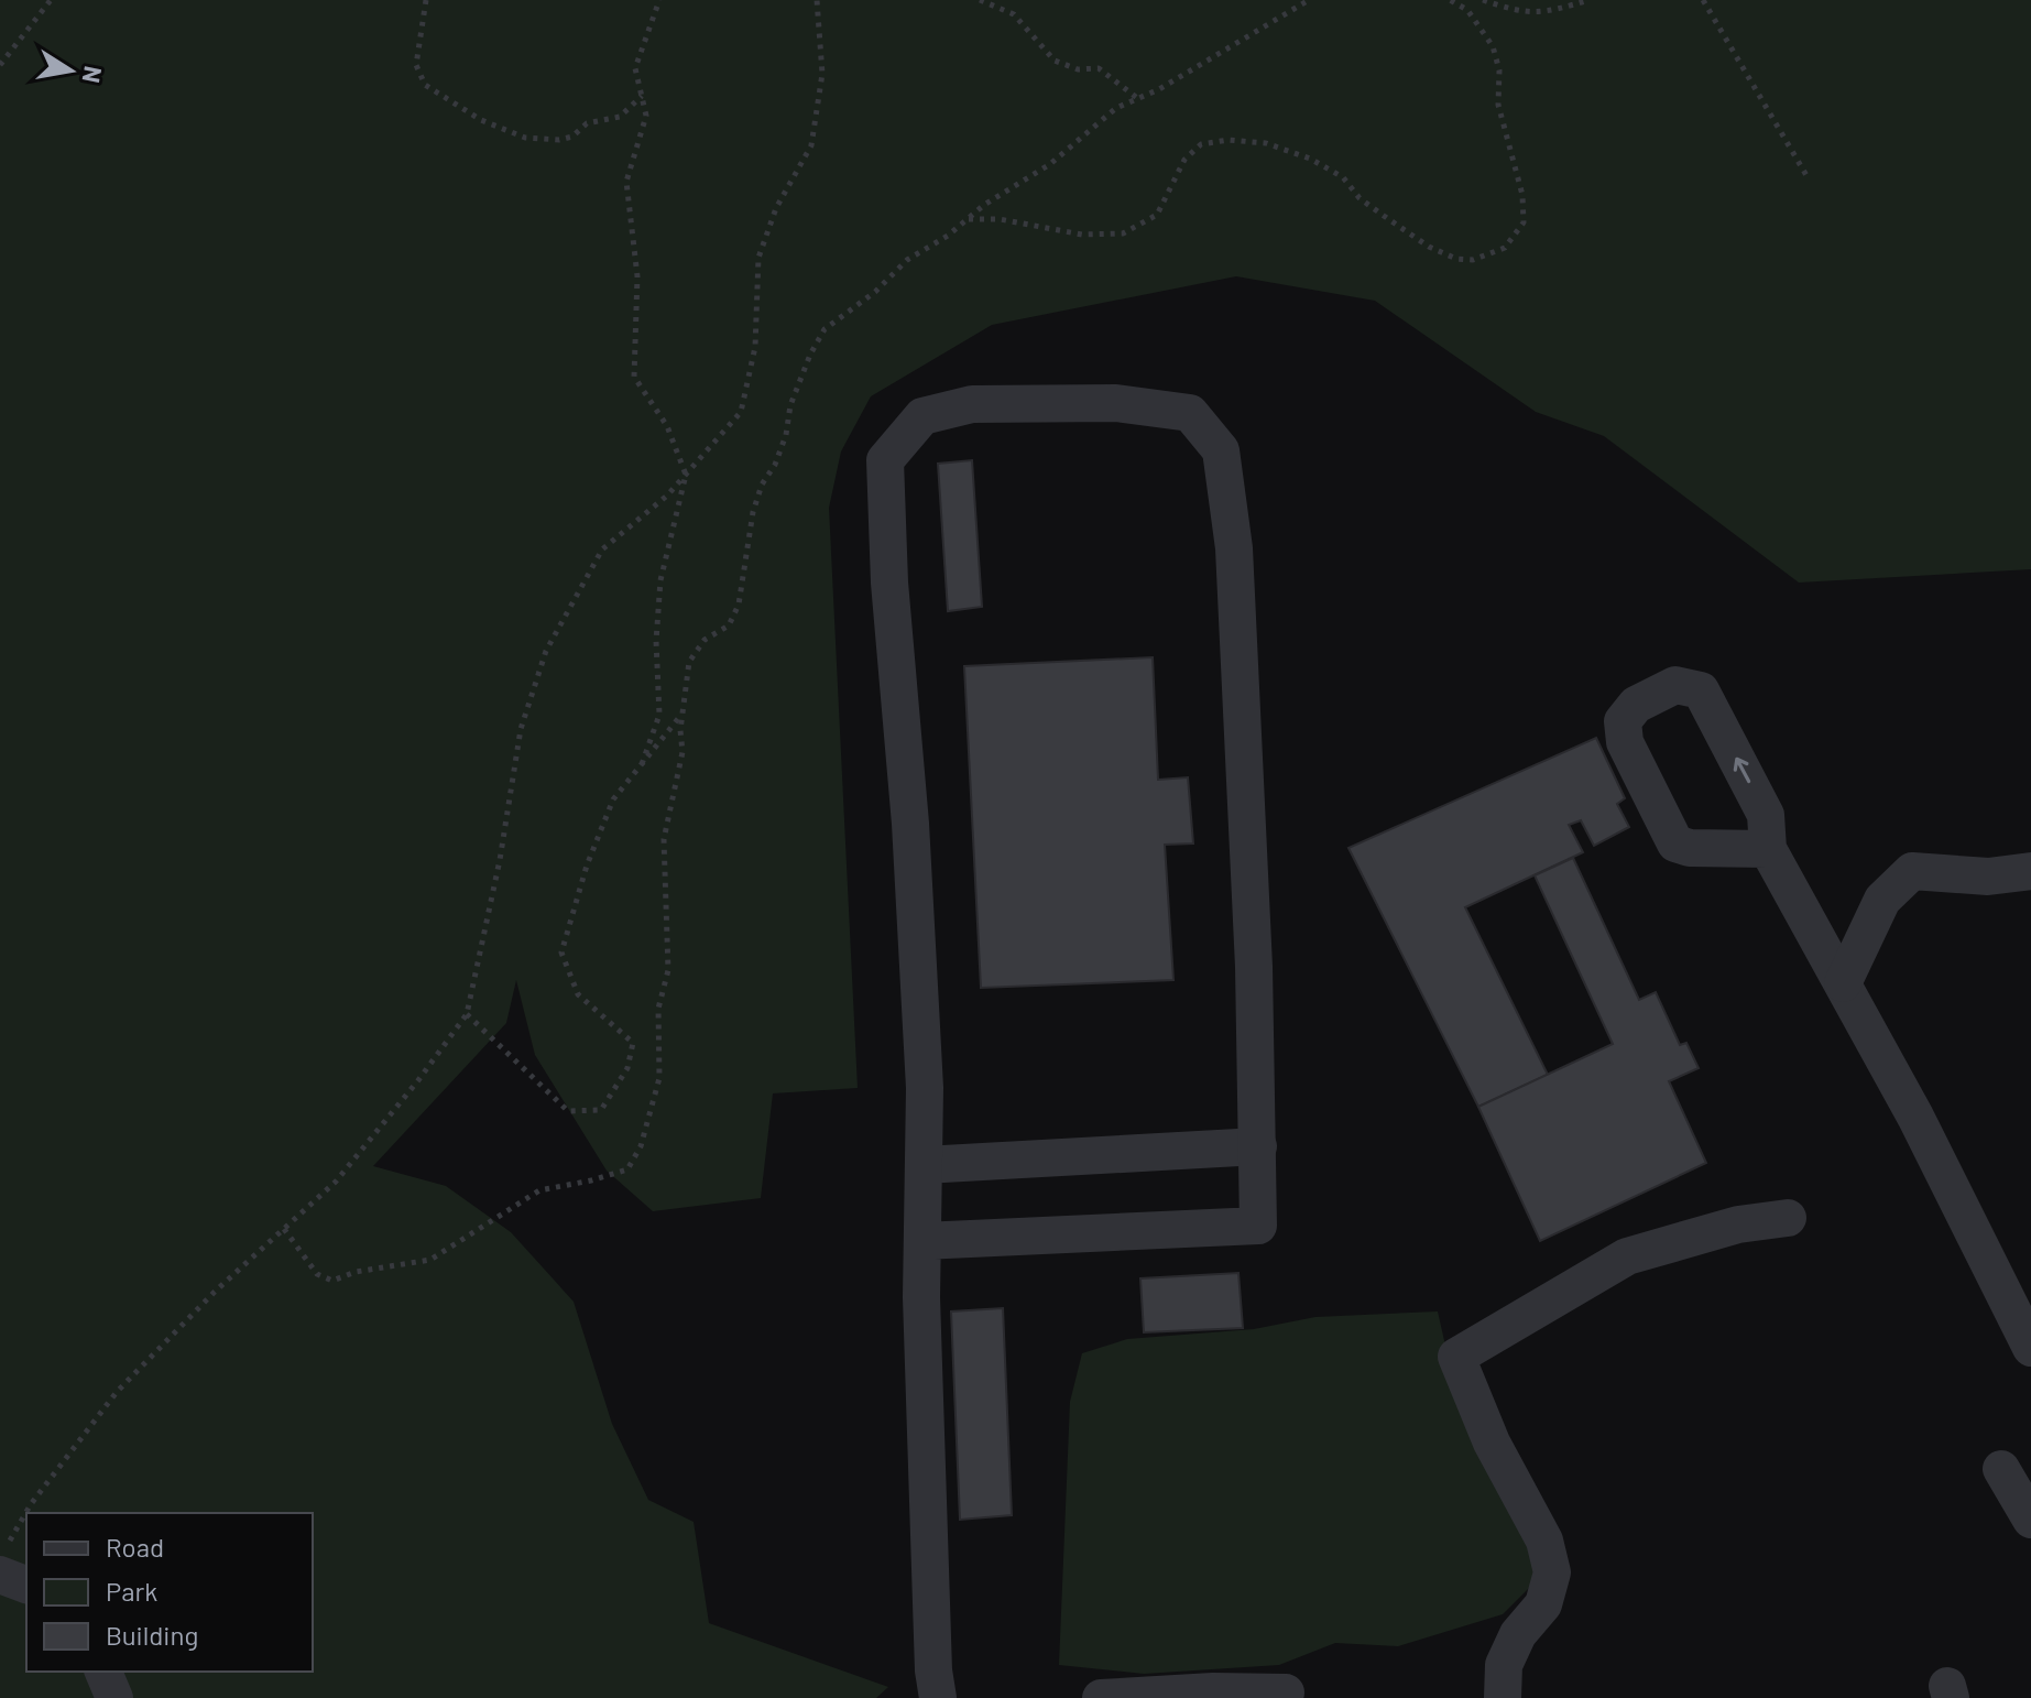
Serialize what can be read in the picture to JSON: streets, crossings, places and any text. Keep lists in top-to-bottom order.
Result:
{
  "legend": ["Road", "Park", "Building"],
  "north": "right"
}
